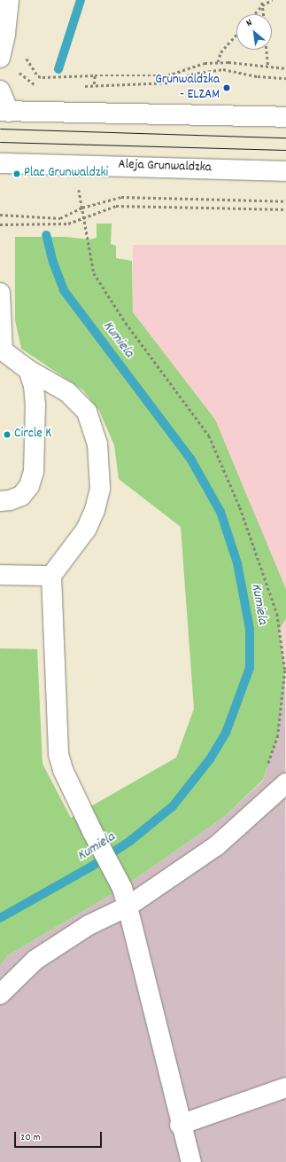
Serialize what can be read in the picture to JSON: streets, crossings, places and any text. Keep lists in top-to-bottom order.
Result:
{
  "streets": {
    "main road": ["Aleja Grunwaldzka"]
  },
  "water": ["Kumiela"],
  "places": ["Grunwaldzka - ELZAM", "Plac Grunwaldzki", "Circle K"],
  "scale_bar": "20 m",
  "north": "top left"
}
